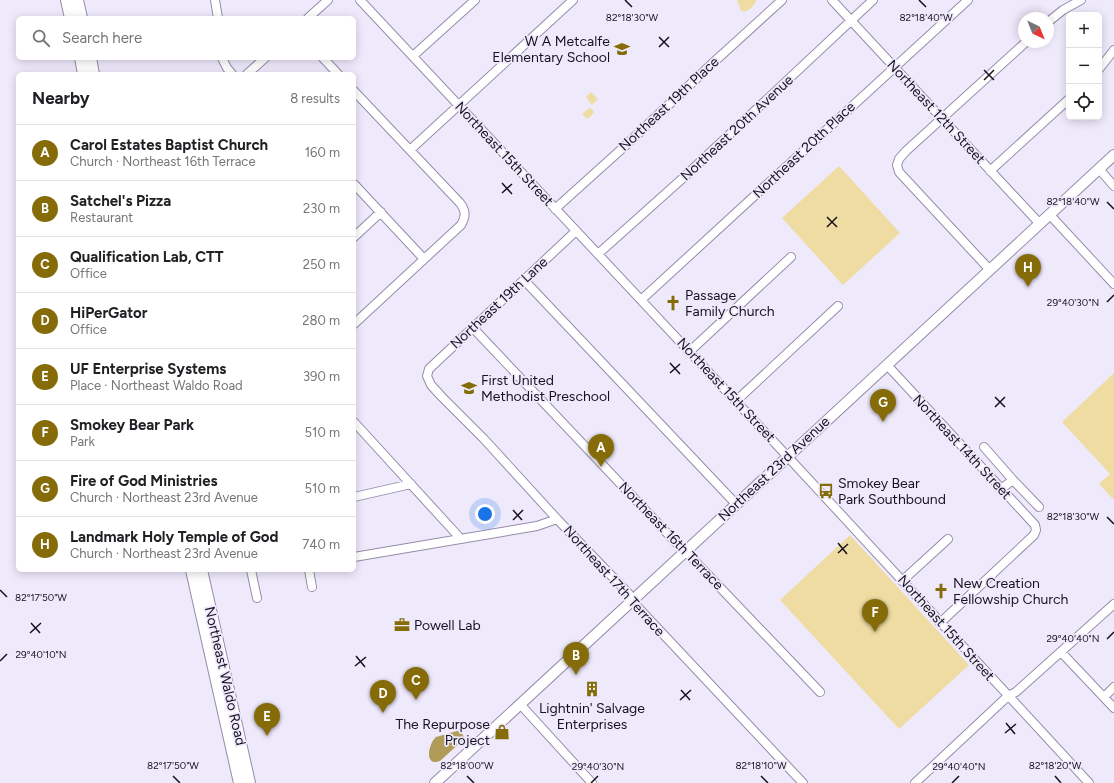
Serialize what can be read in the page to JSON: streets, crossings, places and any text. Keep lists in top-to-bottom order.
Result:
{
  "streets": {
    "highway": ["Northeast Waldo Road"],
    "main road": ["Northeast 23rd Avenue"],
    "street": [
      "Northeast 19th Place",
      "Northeast 12th Street",
      "Northeast 20th Avenue",
      "Northeast 20th Place",
      "Northeast 15th Street",
      "Northeast 19th Lane",
      "Northeast 14th Street",
      "Northeast 16th Terrace",
      "Northeast 17th Terrace"
    ]
  },
  "crossings": [
    ["Northeast 19th Place", "Northeast 15th Street"],
    ["Northeast 12th Street", "Northeast 20th Avenue"],
    ["Northeast 12th Street", "Northeast 20th Place"],
    ["Northeast 12th Street", "Northeast 23rd Avenue"],
    ["Northeast 20th Avenue", "Northeast 15th Street"],
    ["Northeast 20th Place", "Northeast 15th Street"],
    ["Northeast 15th Street", "Northeast 19th Lane"],
    ["Northeast 15th Street", "Northeast 14th Street"],
    ["Northeast 15th Street", "Northeast 23rd Avenue"],
    ["Northeast 19th Lane", "Northeast 16th Terrace"],
    ["Northeast 19th Lane", "Northeast 17th Terrace"],
    ["Northeast 14th Street", "Northeast 23rd Avenue"],
    ["Northeast 23rd Avenue", "Northeast 16th Terrace"],
    ["Northeast 23rd Avenue", "Northeast 17th Terrace"]
  ],
  "places": {
    "school or university": ["W A Metcalfe Elementary School", "First United Methodist Preschool"],
    "church": ["Passage Family Church", "New Creation Fellowship Church"],
    "bus stop": ["Smokey Bear Park Southbound"],
    "office": ["Powell Lab"],
    "building": ["Lightnin' Salvage Enterprises"],
    "shop": ["The Repurpose Project"]
  },
  "north": "bottom right",
  "page": {
    "map_buttons": ["+", "−"],
    "search": "Search here",
    "heading": ["Nearby", "8 results"],
    "list": [
      {
        "mark": "A",
        "name": "Carol Estates Baptist Church",
        "note": "Church · Northeast 16th Terrace",
        "value": "160 m"
      },
      {
        "mark": "B",
        "name": "Satchel's Pizza",
        "note": "Restaurant",
        "value": "230 m"
      },
      {
        "mark": "C",
        "name": "Qualification Lab, CTT",
        "note": "Office",
        "value": "250 m"
      },
      {
        "mark": "D",
        "name": "HiPerGator",
        "note": "Office",
        "value": "280 m"
      },
      {
        "mark": "E",
        "name": "UF Enterprise Systems",
        "note": "Place · Northeast Waldo Road",
        "value": "390 m"
      },
      {
        "mark": "F",
        "name": "Smokey Bear Park",
        "note": "Park",
        "value": "510 m"
      },
      {
        "mark": "G",
        "name": "Fire of God Ministries",
        "note": "Church · Northeast 23rd Avenue",
        "value": "510 m"
      },
      {
        "mark": "H",
        "name": "Landmark Holy Temple of God",
        "note": "Church · Northeast 23rd Avenue",
        "value": "740 m"
      }
    ],
    "pins": [
      "H",
      "G",
      "A",
      "F",
      "B",
      "C",
      "D",
      "E"
    ]
  },
  "coordinates": [
    "82°18'30\"W",
    "82°18'40\"W",
    "29°40'30\"N",
    "82°17'50\"W",
    "29°40'40\"N",
    "29°40'10\"N",
    "82°18'00\"W",
    "82°18'10\"W",
    "82°18'20\"W"
  ]
}
